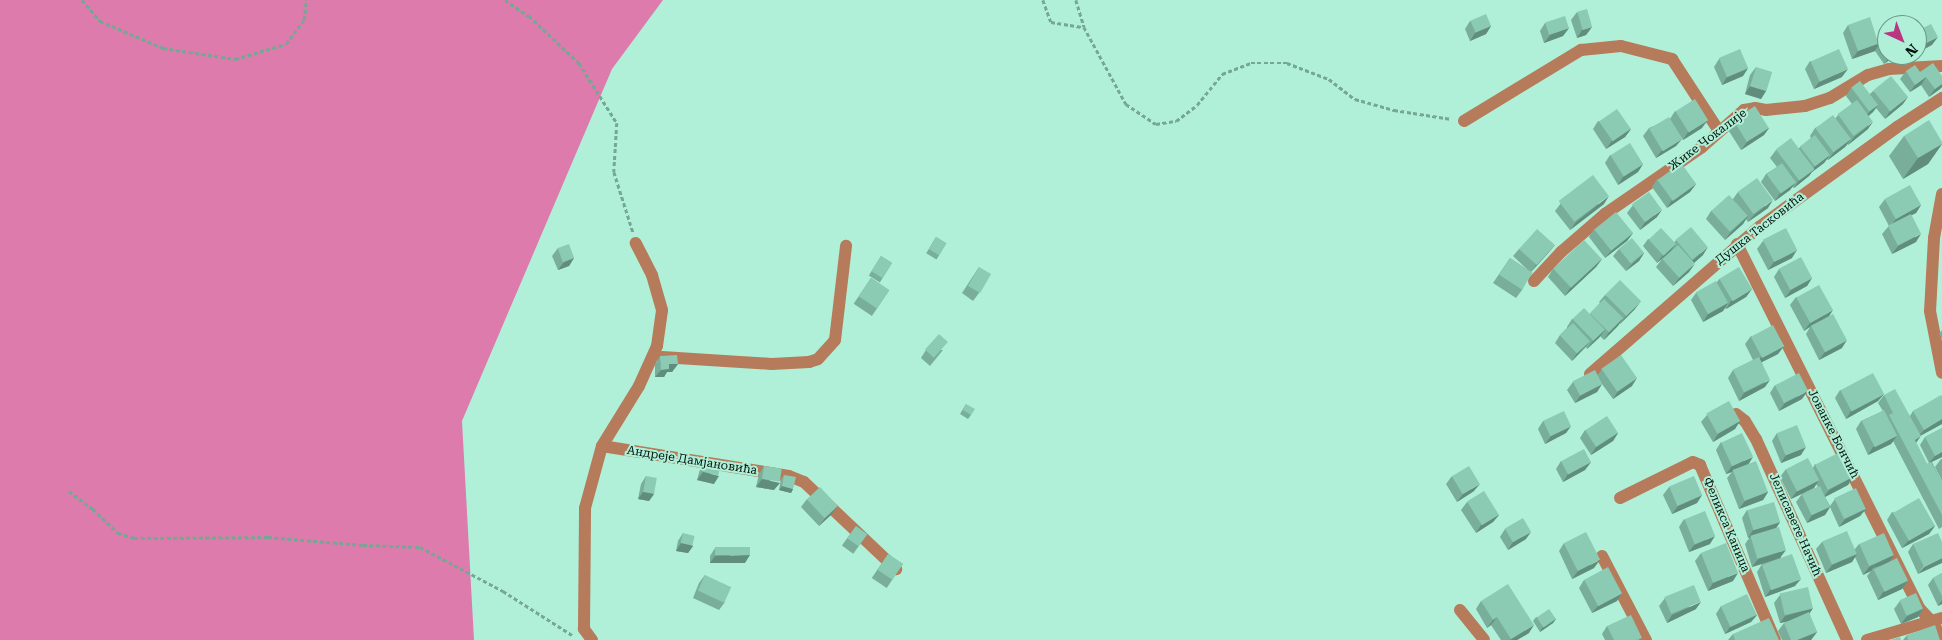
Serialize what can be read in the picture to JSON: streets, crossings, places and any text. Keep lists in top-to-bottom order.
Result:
{
  "streets": {
    "street": [
      "Жике Чокалије",
      "Душка Тасковића",
      "Јованке Бончић",
      "Андреје Дамјановића",
      "Феликса Каница",
      "Јелисавете Начић"
    ]
  },
  "crossings": [
    ["Душка Тасковића", "Јованке Бончић"]
  ],
  "north": "bottom right"
}
